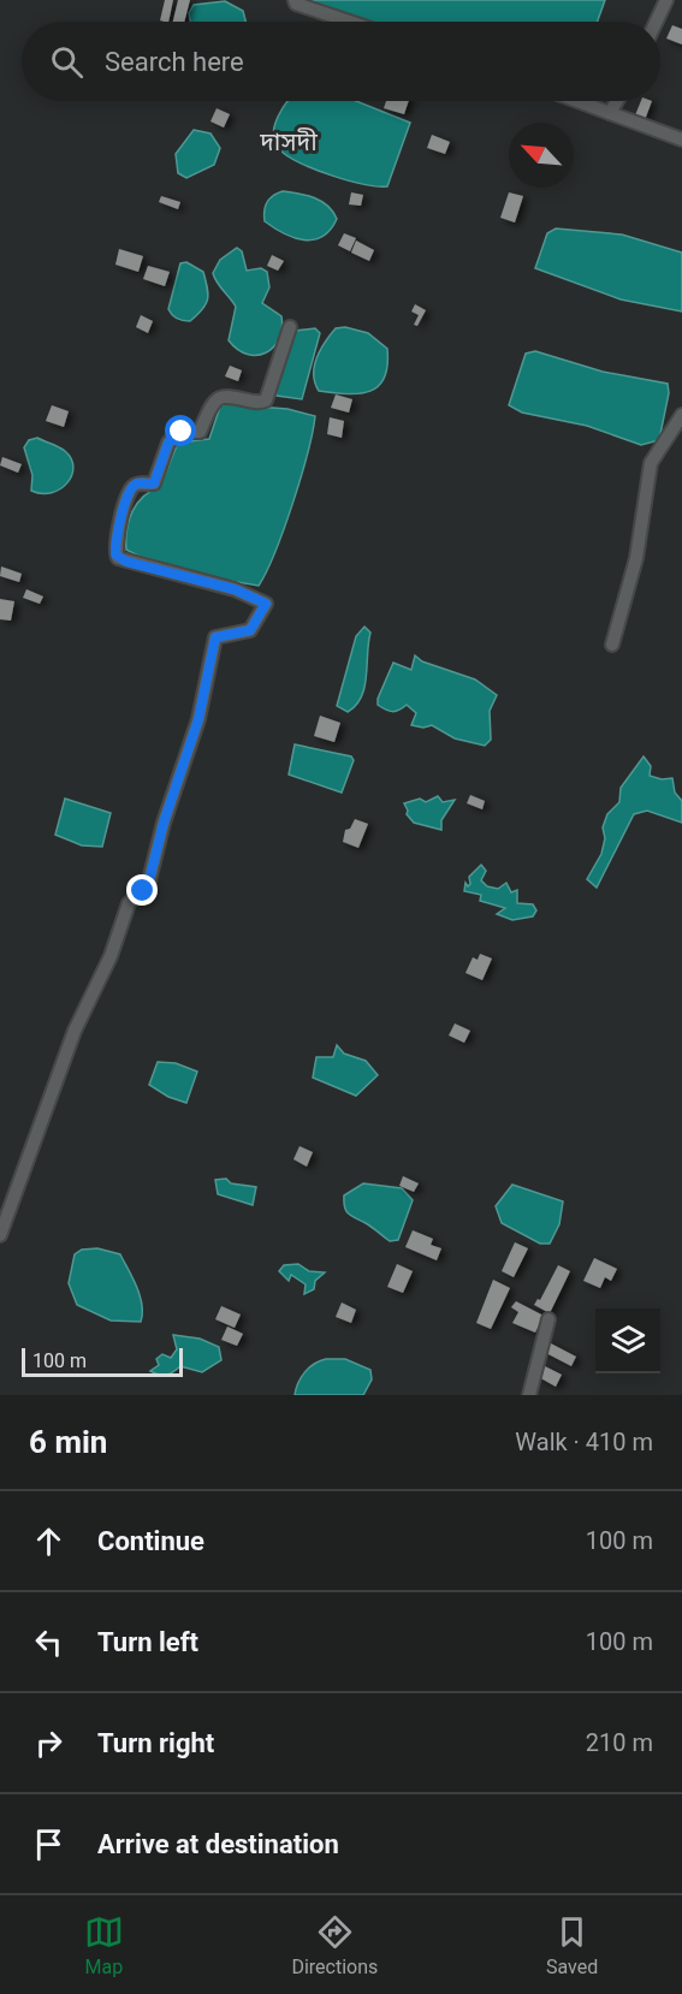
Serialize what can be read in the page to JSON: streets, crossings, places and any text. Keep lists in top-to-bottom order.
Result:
{
  "districts": ["দাসদী"],
  "scale_bar": "100 m",
  "north": "top left",
  "page": {
    "search": "Search here",
    "scale": "100 m",
    "heading": ["6 min", "Walk · 410 m"],
    "list": [
      ["Continue", "100 m"],
      ["Turn left", "100 m"],
      ["Turn right", "210 m"],
      "Arrive at destination"
    ],
    "nav": ["Map", "Directions", "Saved"]
  }
}
